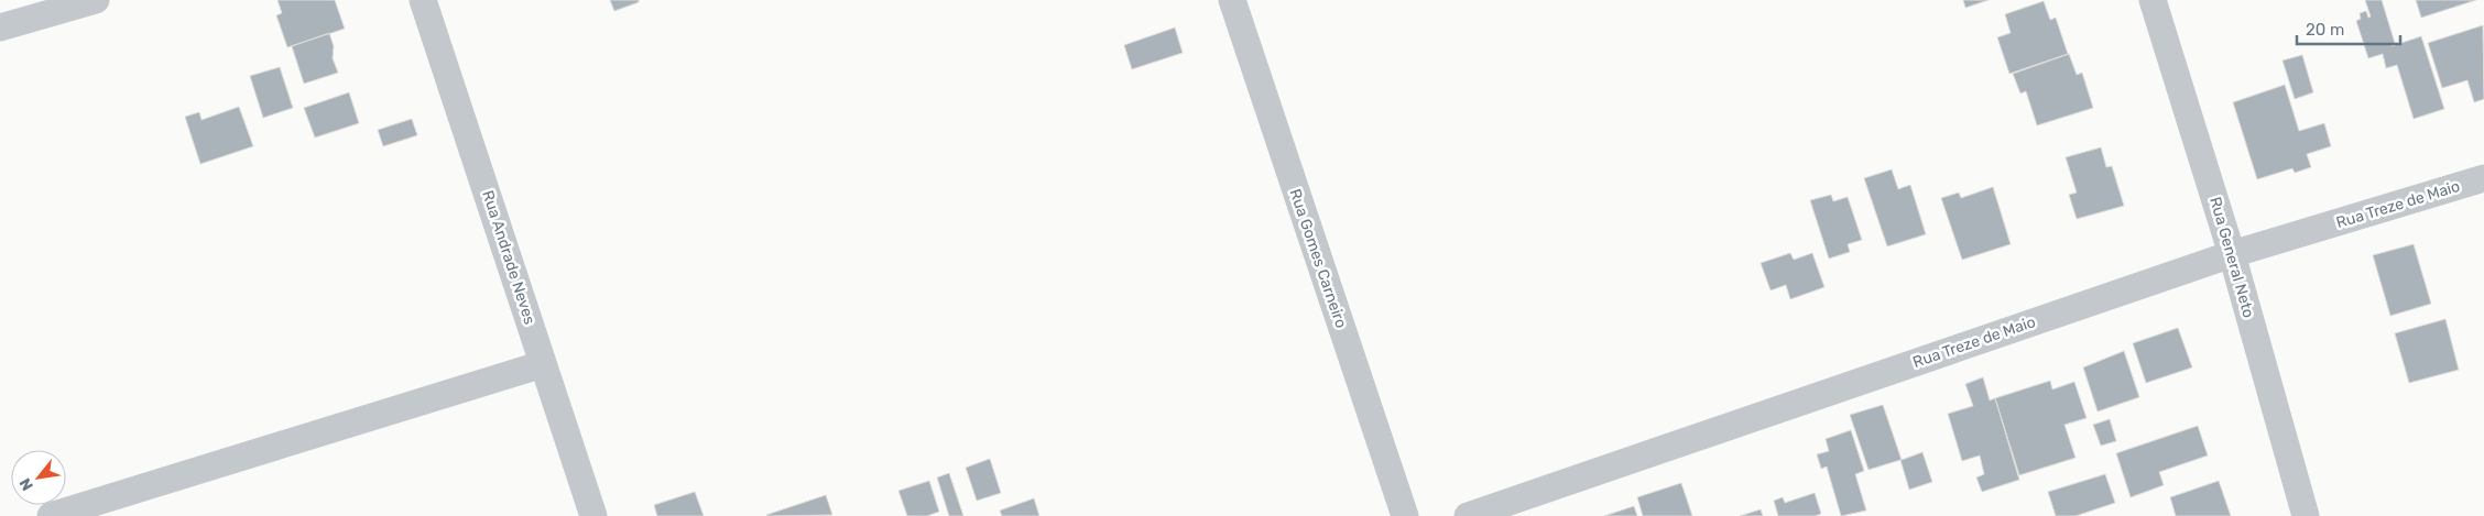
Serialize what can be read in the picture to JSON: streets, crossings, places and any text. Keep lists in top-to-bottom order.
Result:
{
  "streets": {
    "street": [
      "Rua Treze de Maio",
      "Rua Andrade Neves",
      "Rua General Neto",
      "Rua Gomes Carneiro"
    ]
  },
  "crossings": [
    ["Rua Treze de Maio", "Rua General Neto"]
  ],
  "scale_bar": "20 m",
  "north": "bottom left"
}
